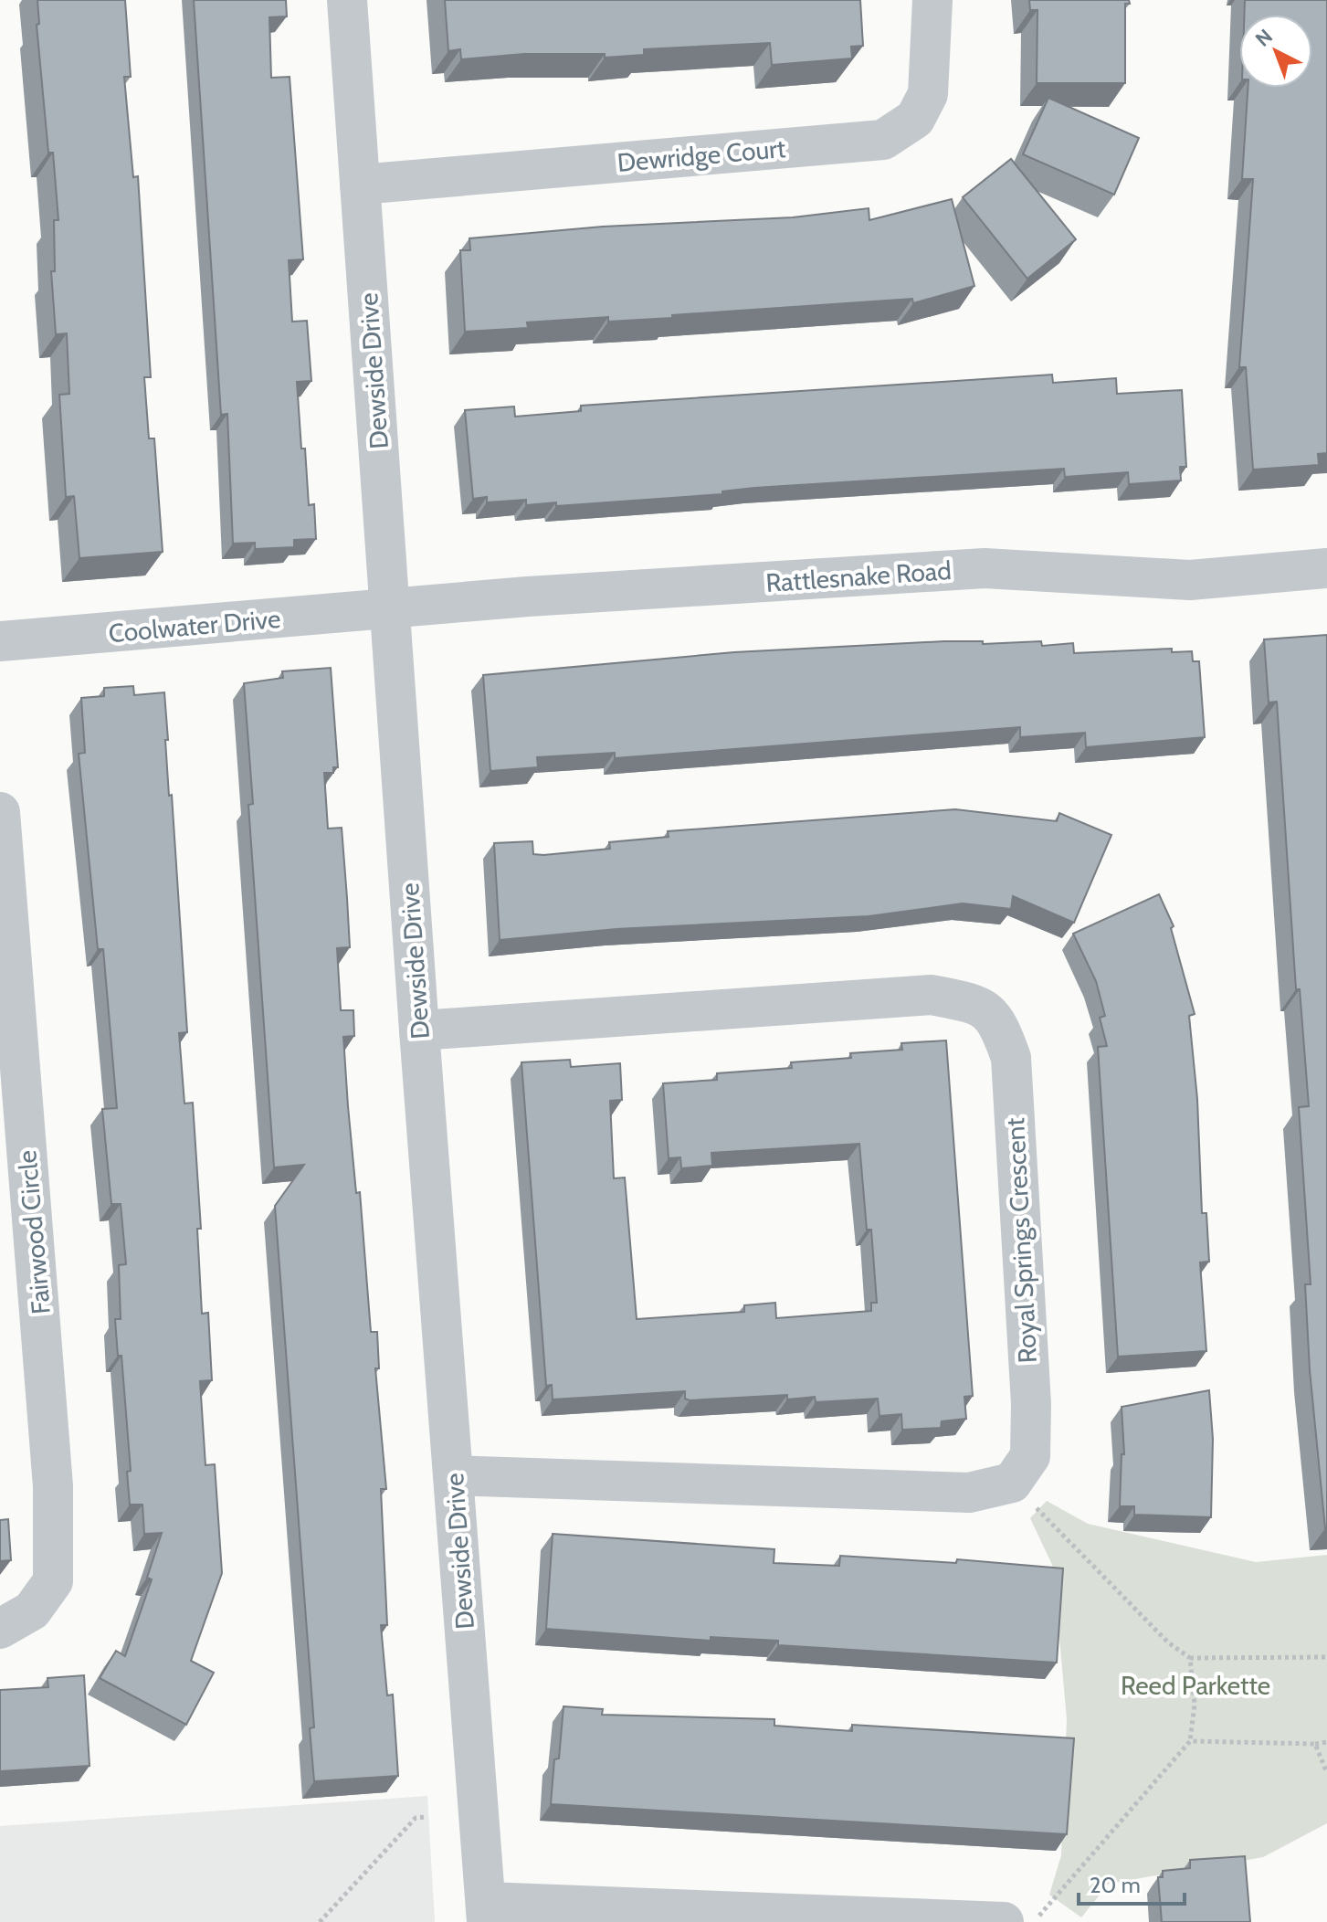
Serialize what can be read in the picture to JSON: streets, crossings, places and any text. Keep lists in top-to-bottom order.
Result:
{
  "streets": {
    "street": [
      "Dewridge Court",
      "Dewside Drive",
      "Rattlesnake Road",
      "Coolwater Drive",
      "Fairwood Circle",
      "Royal Springs Crescent"
    ]
  },
  "crossings": [
    ["Dewridge Court", "Dewside Drive"],
    ["Dewside Drive", "Rattlesnake Road"],
    ["Dewside Drive", "Coolwater Drive"],
    ["Dewside Drive", "Royal Springs Crescent"],
    ["Rattlesnake Road", "Coolwater Drive"]
  ],
  "parks": ["Reed Parkette"],
  "scale_bar": "20 m",
  "north": "top left"
}
